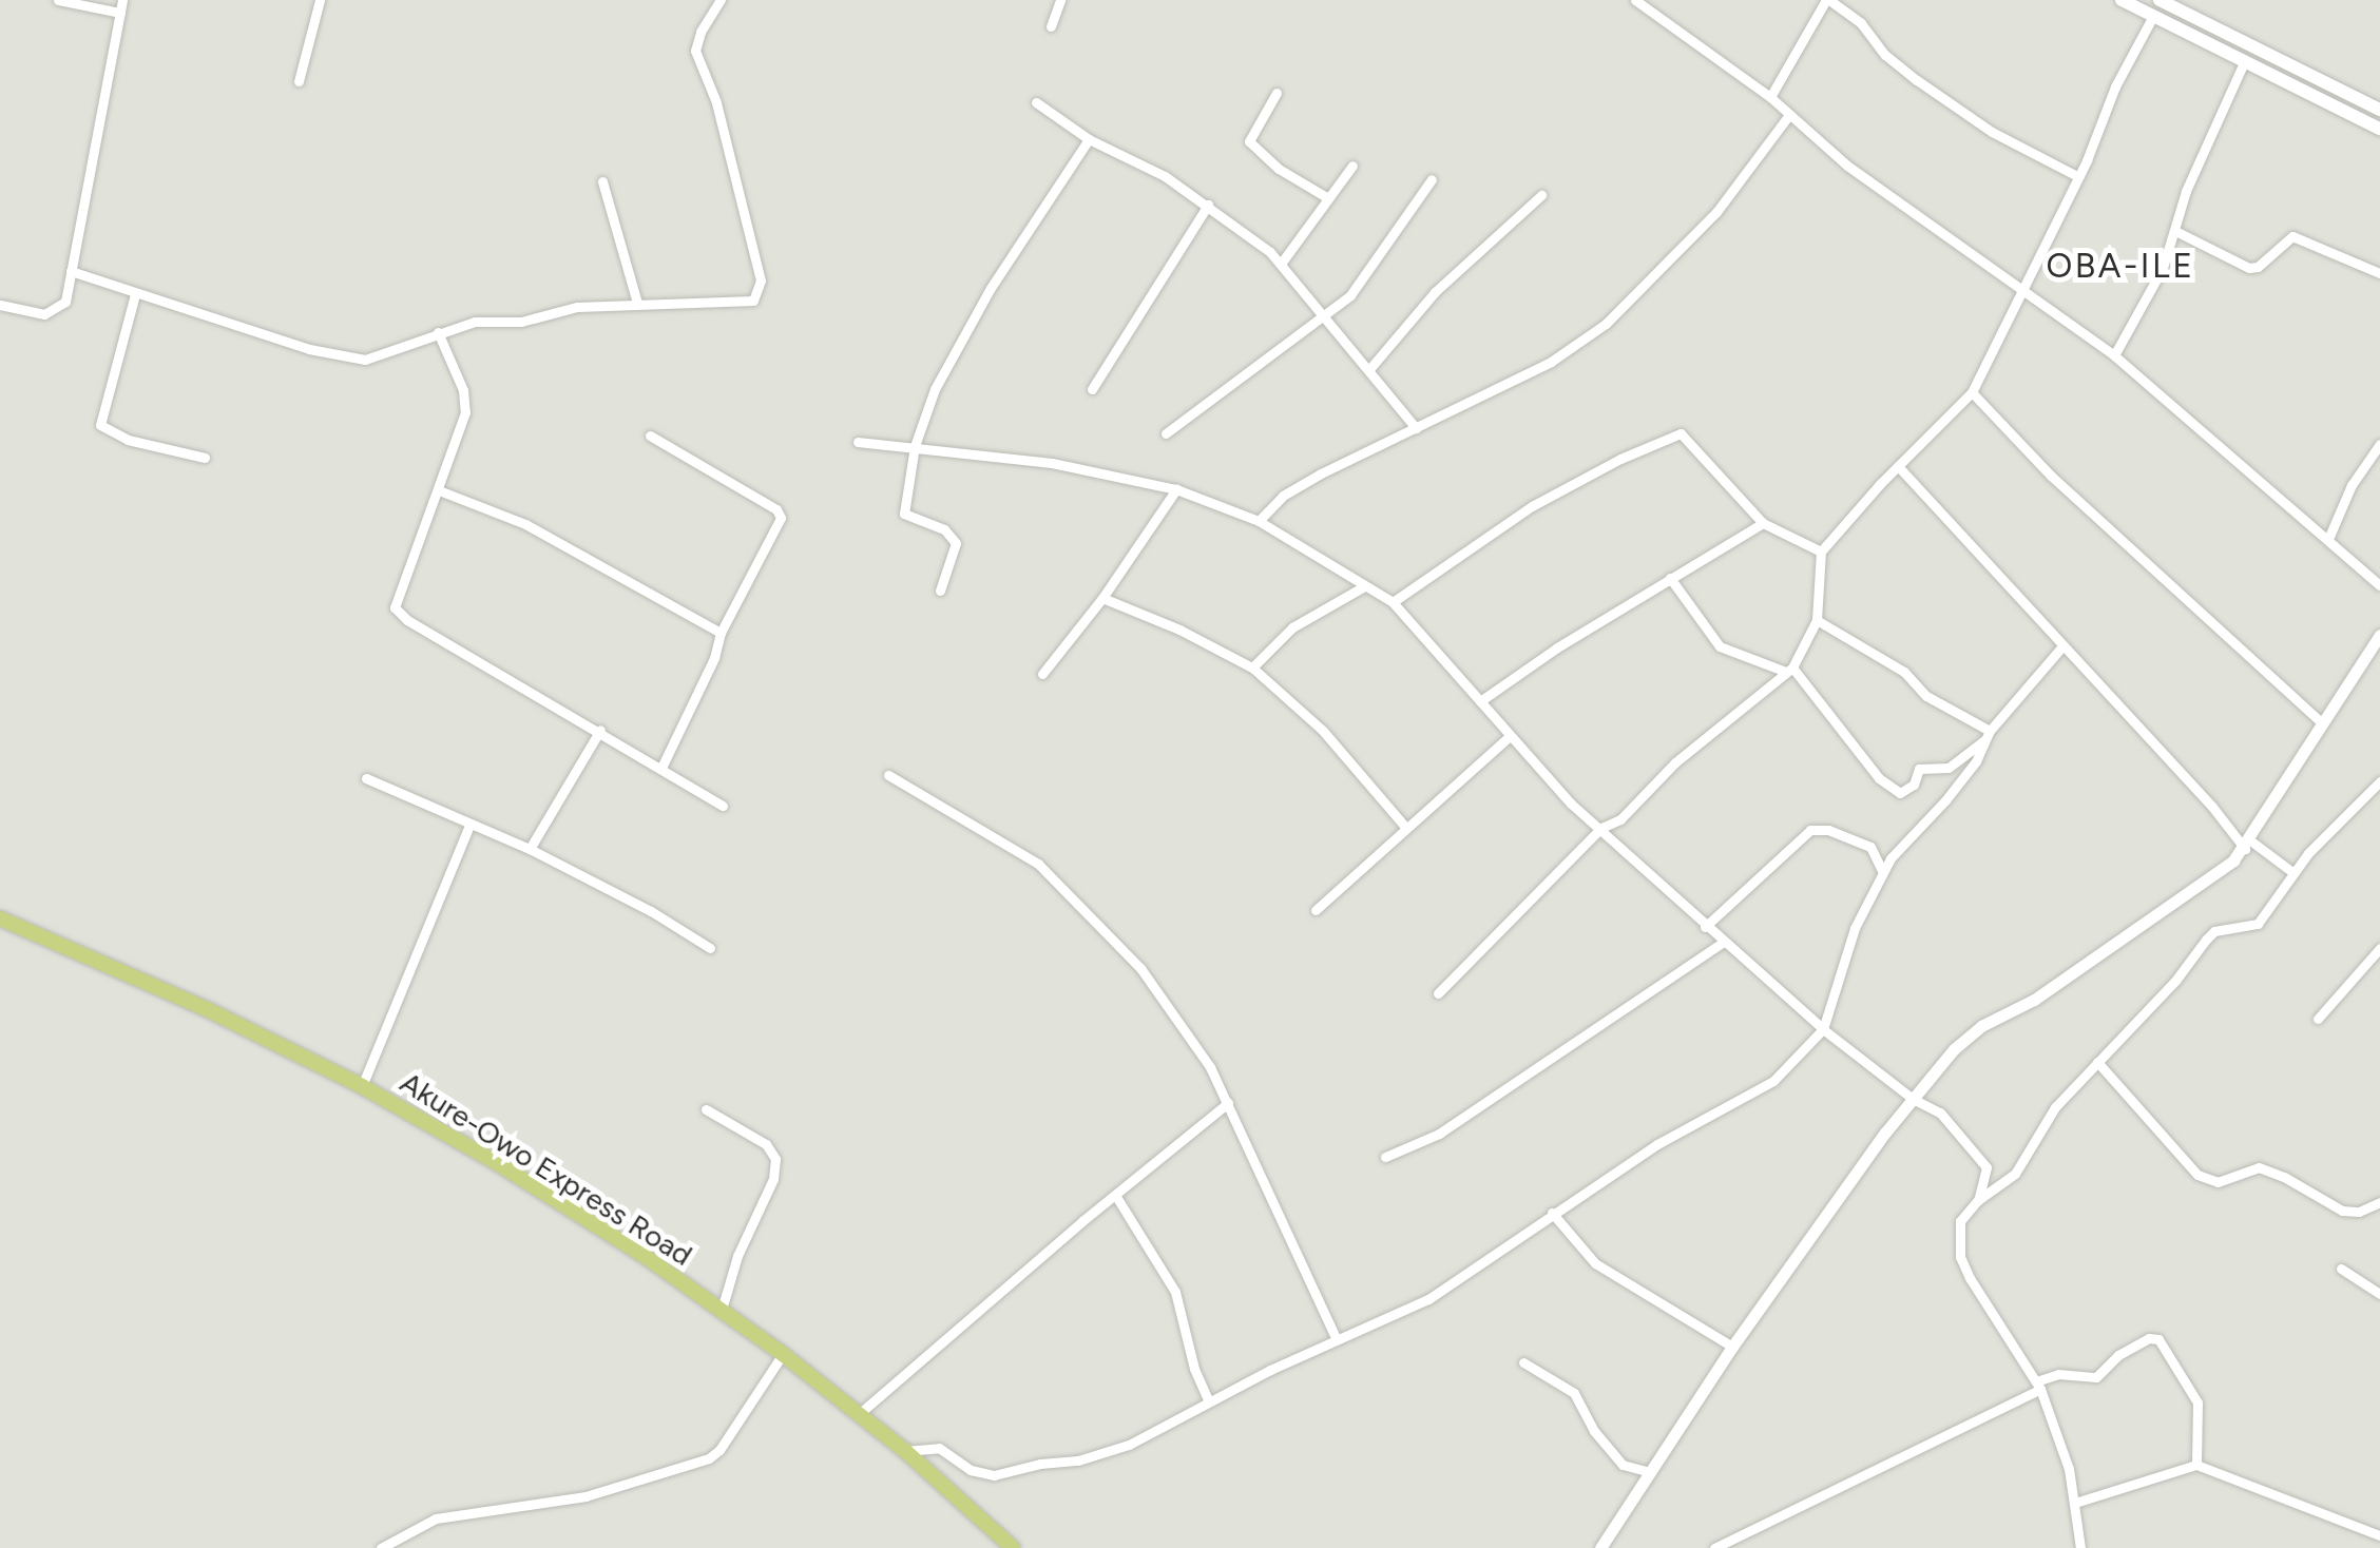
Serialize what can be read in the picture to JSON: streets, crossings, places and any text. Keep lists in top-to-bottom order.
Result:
{
  "streets": {
    "highway": ["Akure-Owo Express Road"]
  },
  "districts": ["OBA-ILE"]
}
